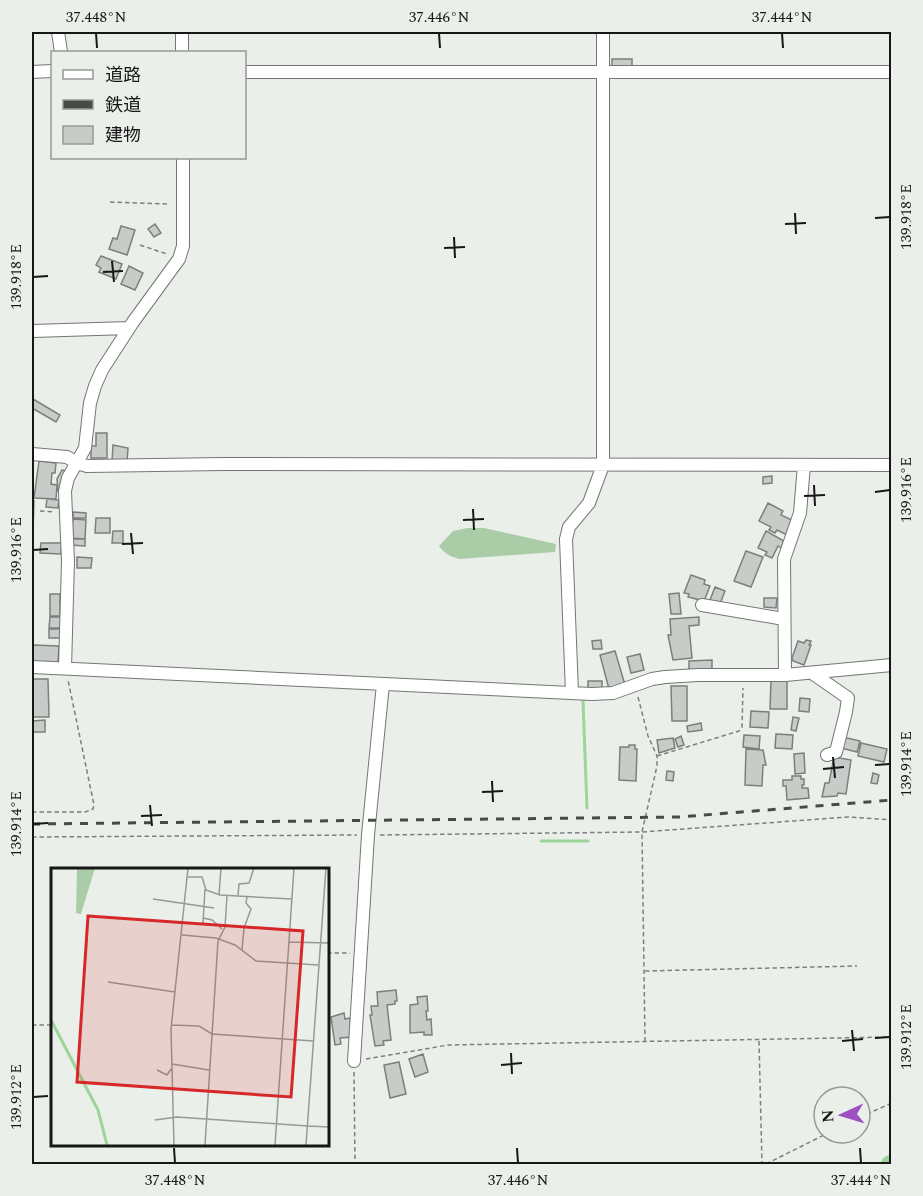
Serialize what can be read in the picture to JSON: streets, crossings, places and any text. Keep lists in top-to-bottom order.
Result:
{
  "legend": ["道路", "鉄道", "建物"],
  "north": "left",
  "coordinates": [
    "37.448°N",
    "37.446°N",
    "37.444°N",
    "139.918°E",
    "139.916°E",
    "139.914°E",
    "139.912°E"
  ]
}
